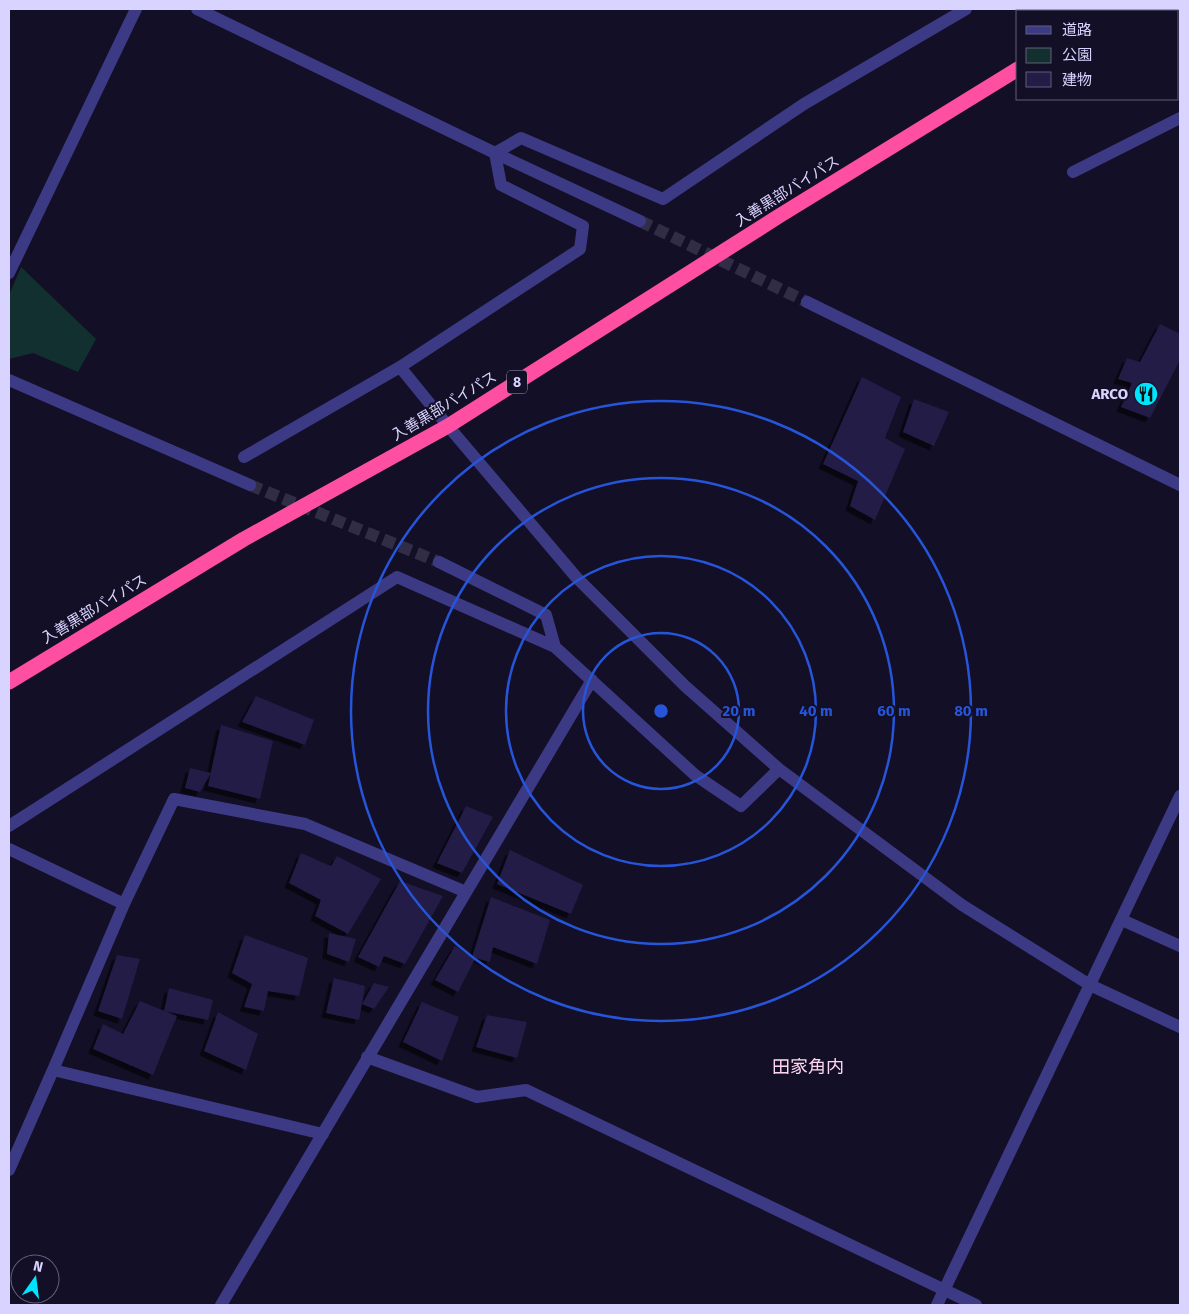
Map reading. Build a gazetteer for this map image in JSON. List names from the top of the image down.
{
  "streets": {
    "highway": ["入善黒部バイパス", "8"]
  },
  "districts": ["田家角内"],
  "places": {
    "restaurant": ["ARCO"]
  },
  "legend": ["道路", "公園", "建物"],
  "north": "top",
  "rings": [
    "20 m",
    "40 m",
    "60 m",
    "80 m"
  ]
}
